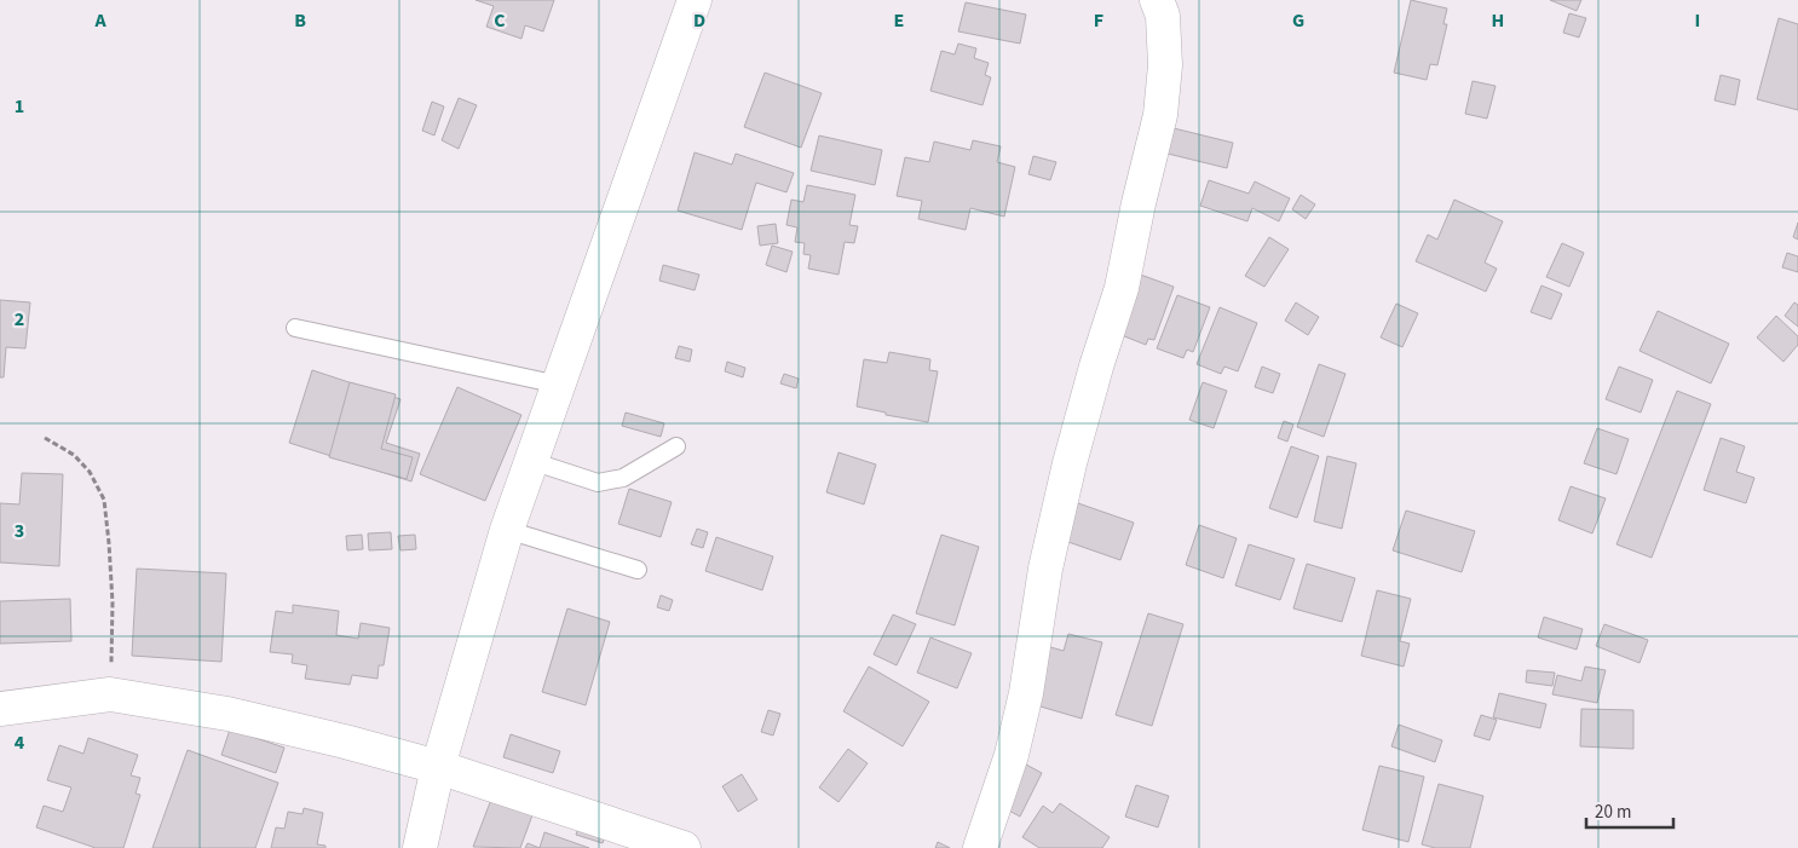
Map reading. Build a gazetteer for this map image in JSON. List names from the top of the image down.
{
  "scale_bar": "20 m",
  "grid": {
    "columns": [
      "A",
      "B",
      "C",
      "D",
      "E",
      "F",
      "G",
      "H",
      "I"
    ],
    "rows": [
      "1",
      "2",
      "3",
      "4"
    ]
  }
}
